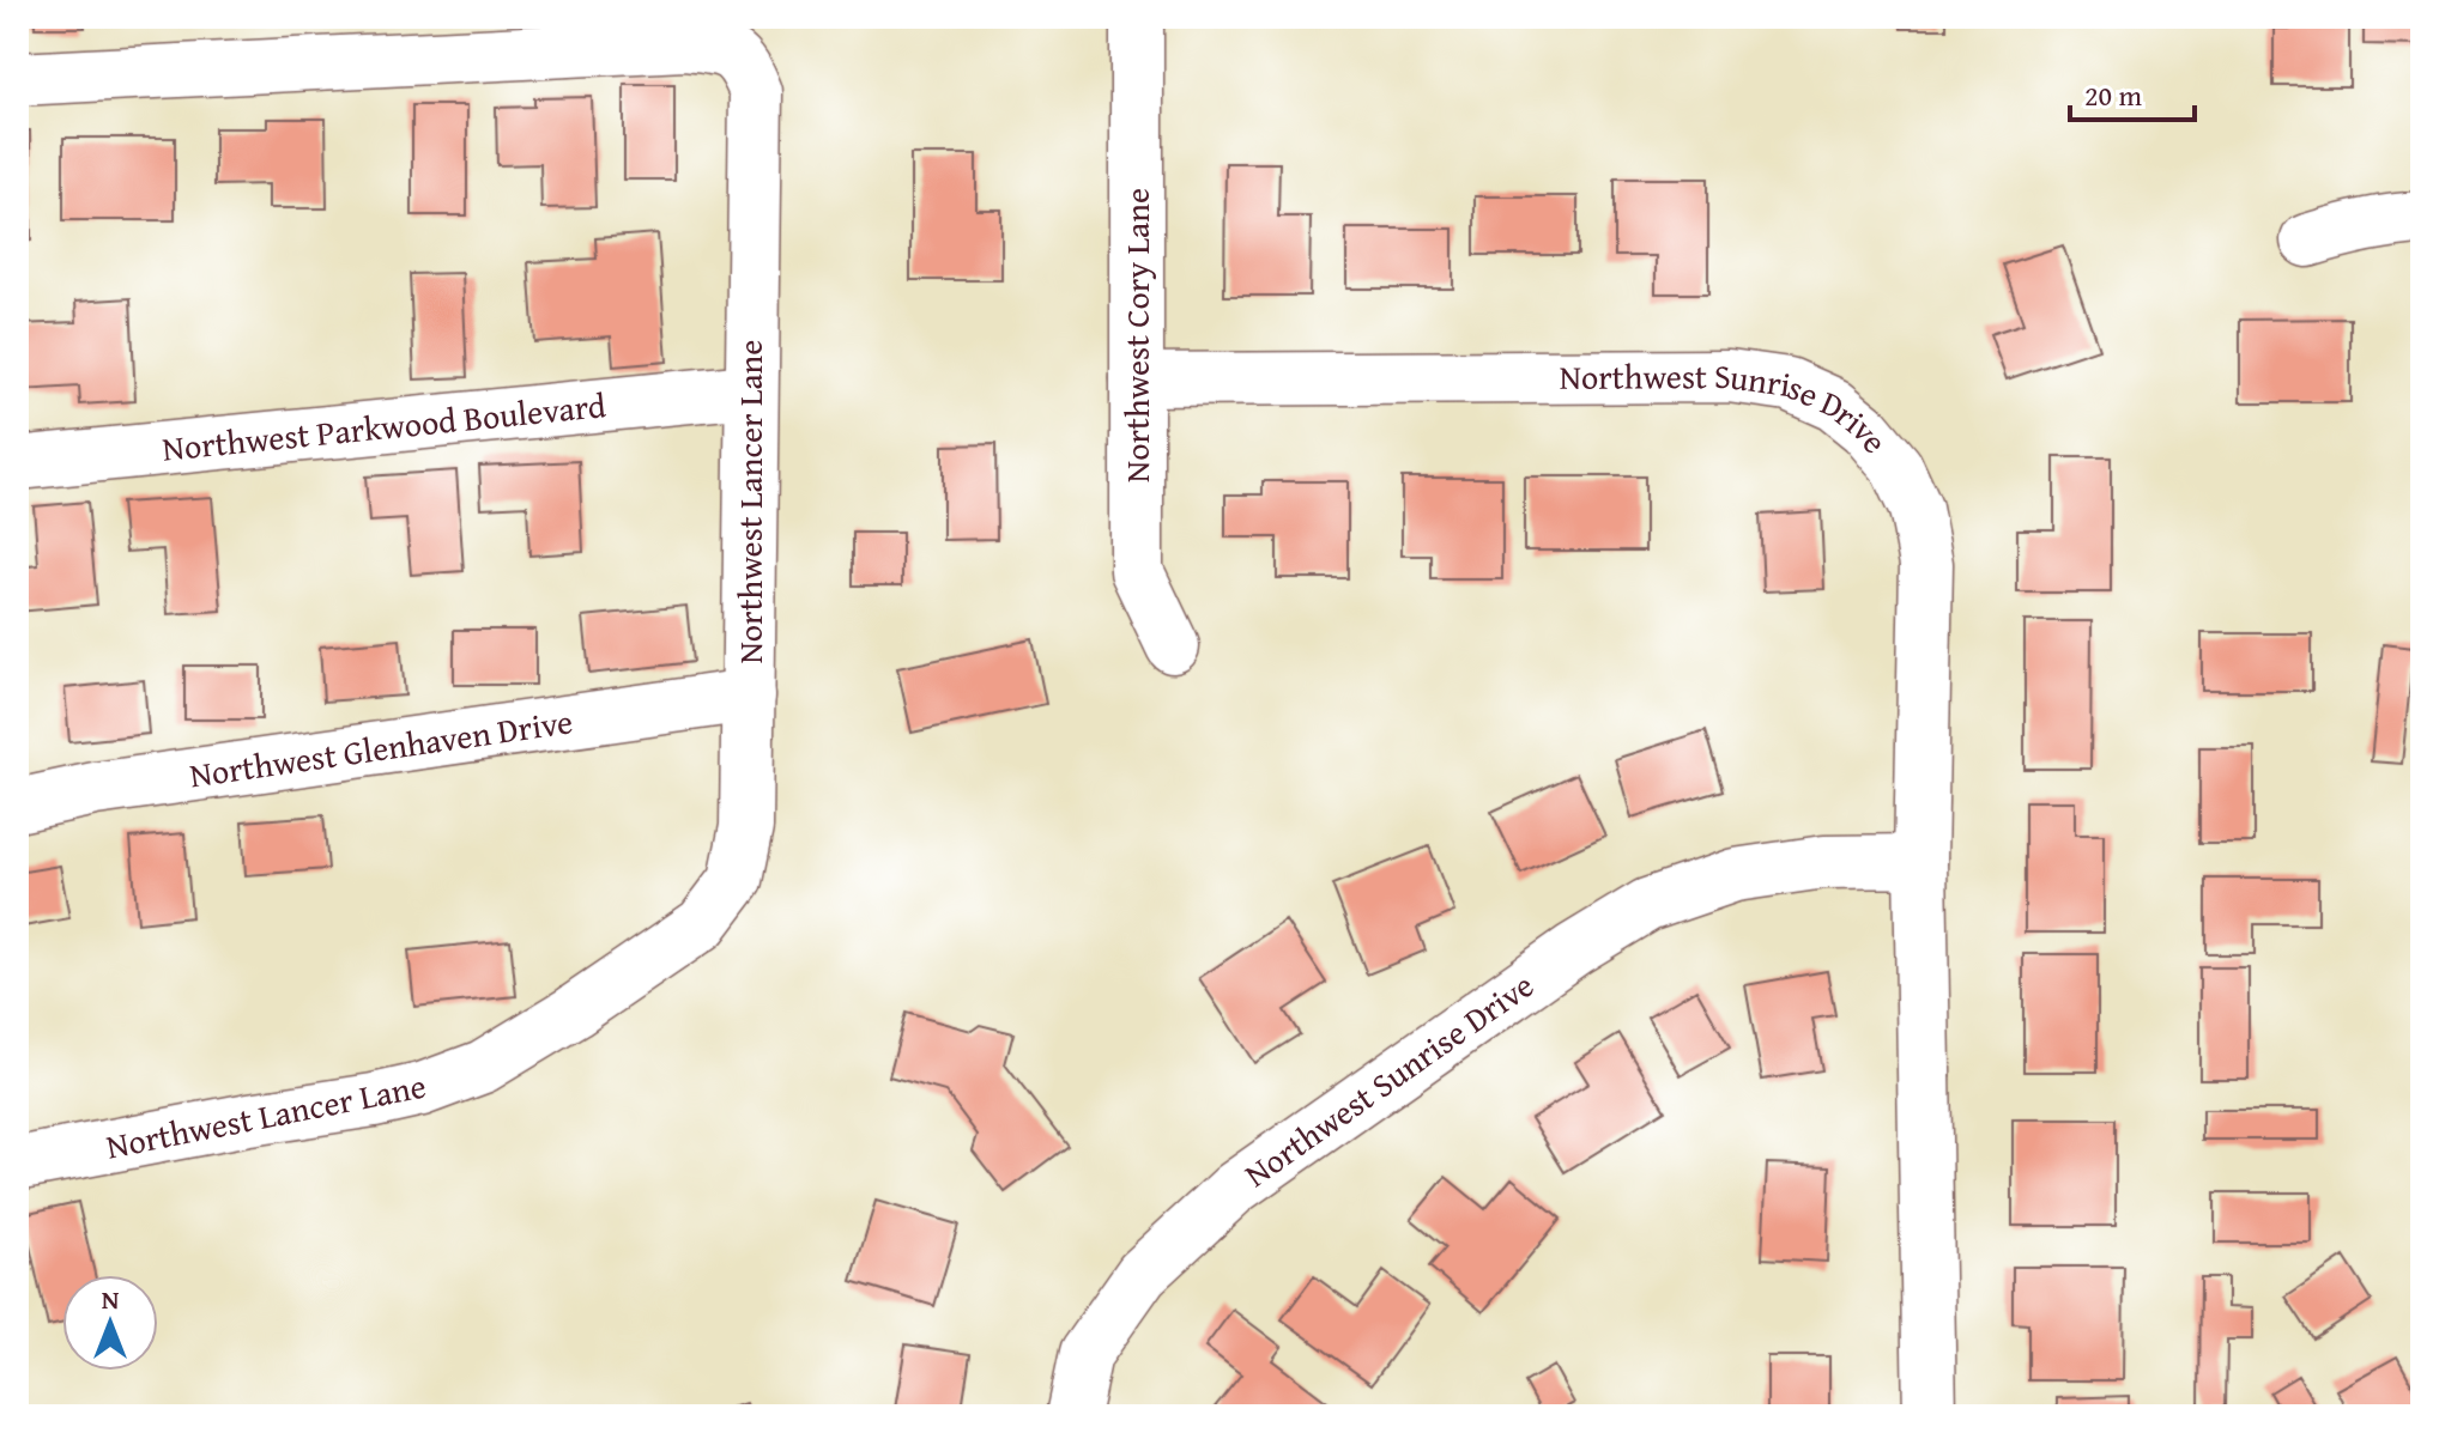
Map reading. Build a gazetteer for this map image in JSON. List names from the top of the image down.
{
  "streets": {
    "street": [
      "Northwest Cory Lane",
      "Northwest Sunrise Drive",
      "Northwest Parkwood Boulevard",
      "Northwest Lancer Lane",
      "Northwest Glenhaven Drive"
    ]
  },
  "crossings": [
    ["Northwest Cory Lane", "Northwest Sunrise Drive"],
    ["Northwest Parkwood Boulevard", "Northwest Lancer Lane"],
    ["Northwest Lancer Lane", "Northwest Glenhaven Drive"]
  ],
  "scale_bar": "20 m",
  "north": "top"
}
